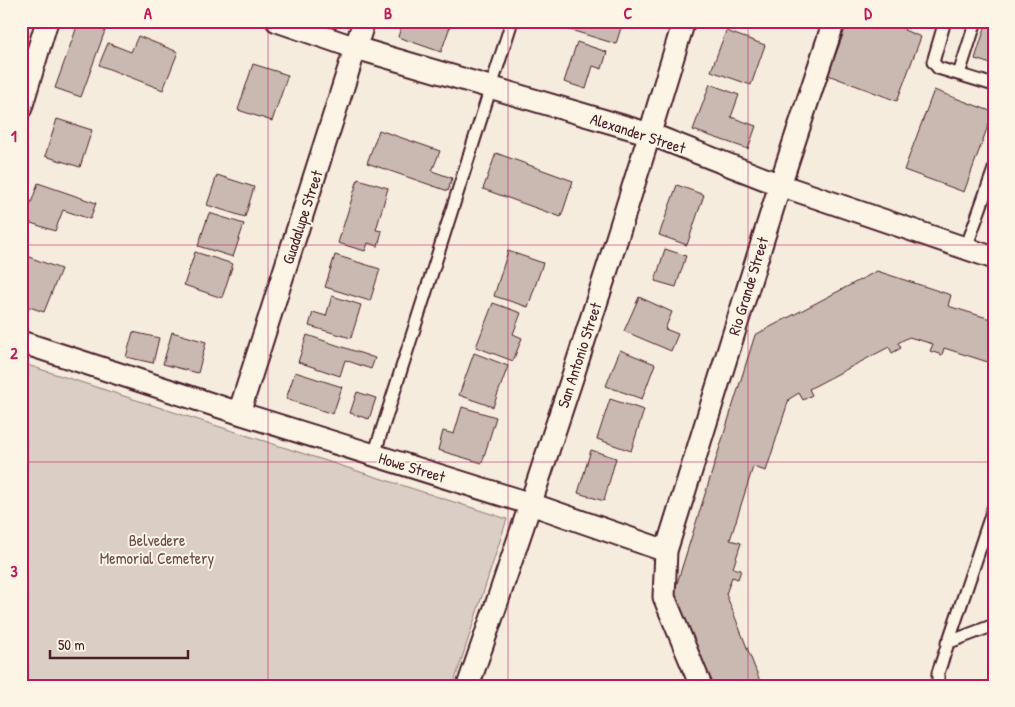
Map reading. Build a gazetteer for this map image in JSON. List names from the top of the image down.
{
  "streets": {
    "street": [
      "Alexander Street",
      "Guadalupe Street",
      "Rio Grande Street",
      "San Antonio Street",
      "Howe Street"
    ]
  },
  "crossings": [
    ["Alexander Street", "Guadalupe Street"],
    ["Alexander Street", "Rio Grande Street"],
    ["Alexander Street", "San Antonio Street"],
    ["Guadalupe Street", "Howe Street"],
    ["Rio Grande Street", "Howe Street"],
    ["San Antonio Street", "Howe Street"]
  ],
  "parks": ["Belvedere Memorial Cemetery"],
  "scale_bar": "50 m",
  "grid": {
    "columns": [
      "A",
      "B",
      "C",
      "D"
    ],
    "rows": ["1", "2", "3"]
  }
}
